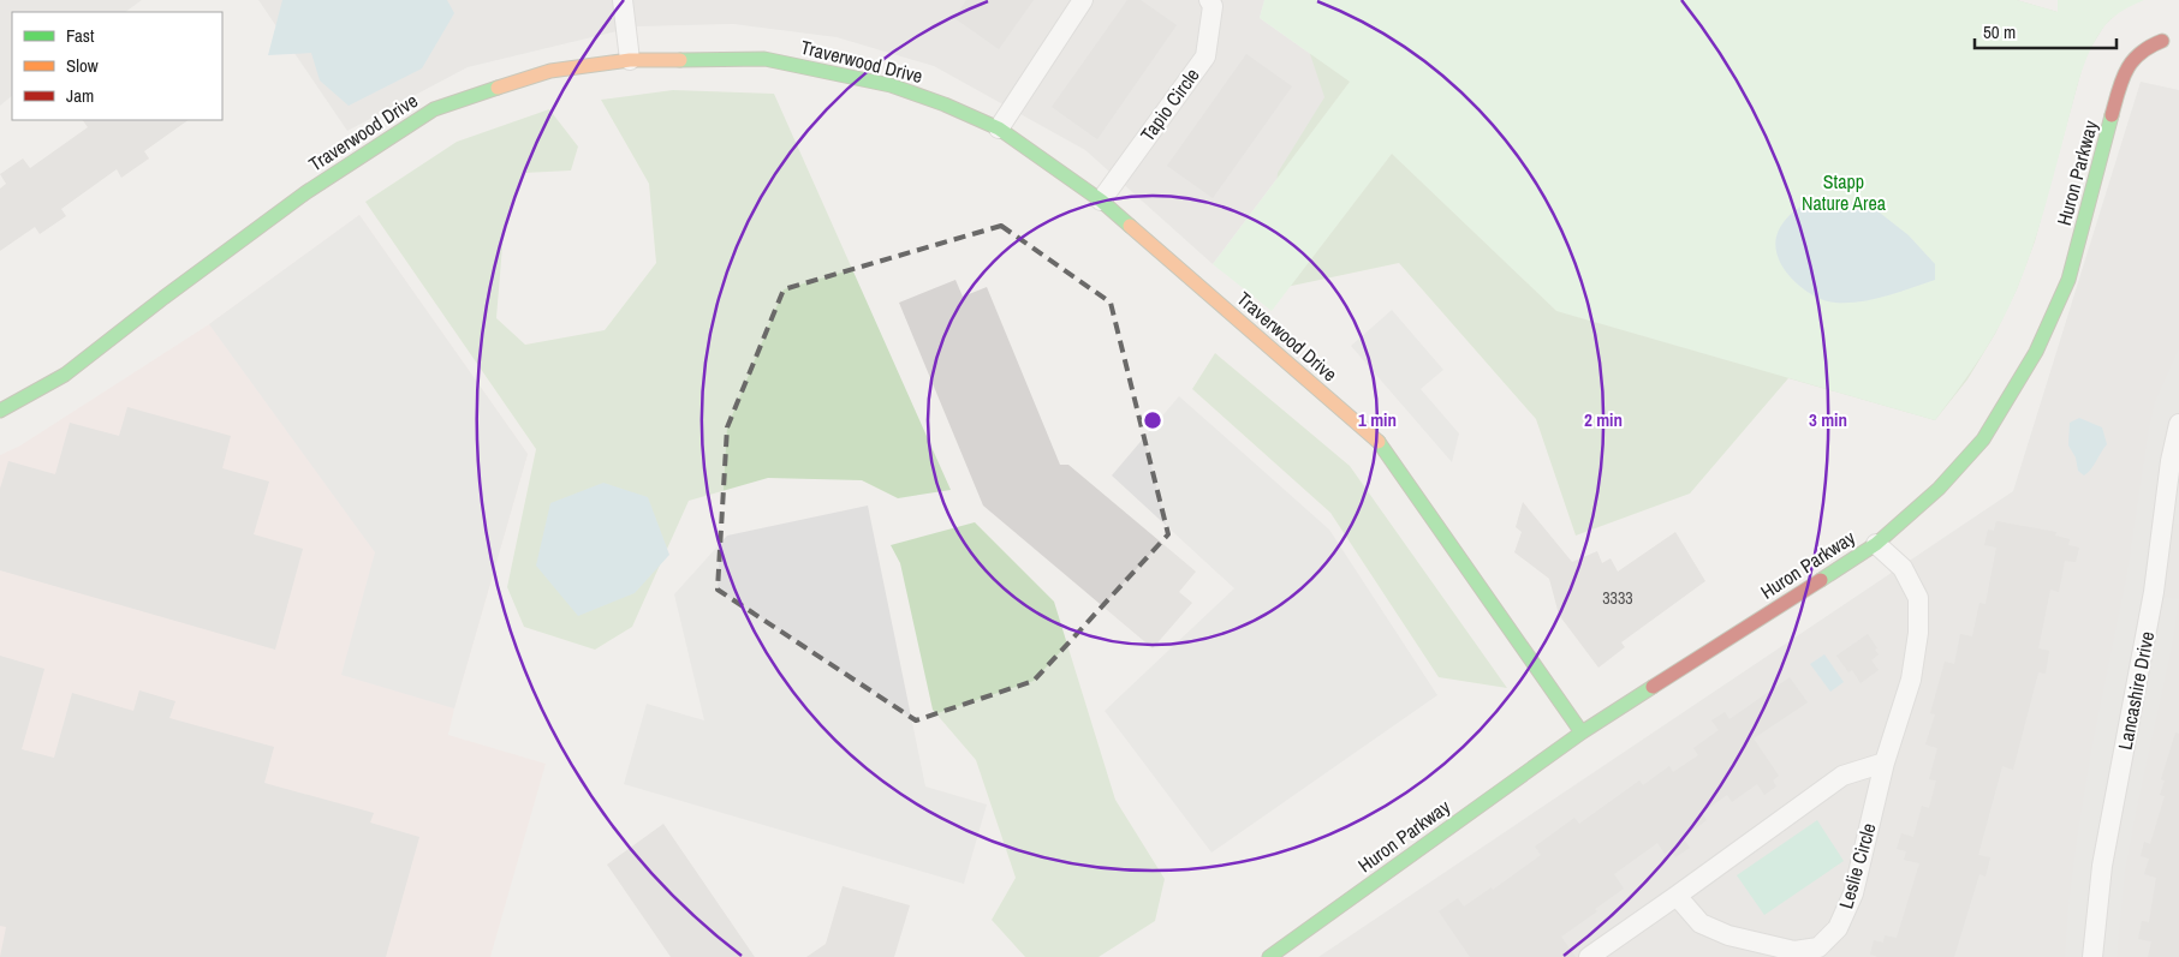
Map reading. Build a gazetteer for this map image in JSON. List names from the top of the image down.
{
  "streets": {
    "street": [
      "Traverwood Drive",
      "Tapio Circle",
      "Huron Parkway",
      "Lancashire Drive",
      "Leslie Circle"
    ]
  },
  "crossings": [
    ["Traverwood Drive", "Tapio Circle"],
    ["Traverwood Drive", "Huron Parkway"],
    ["Huron Parkway", "Leslie Circle"]
  ],
  "parks": ["Stapp Nature Area"],
  "house_numbers": ["3333"],
  "legend": ["Fast", "Slow", "Jam"],
  "scale_bar": "50 m",
  "rings": ["1 min", "2 min", "3 min"]
}
